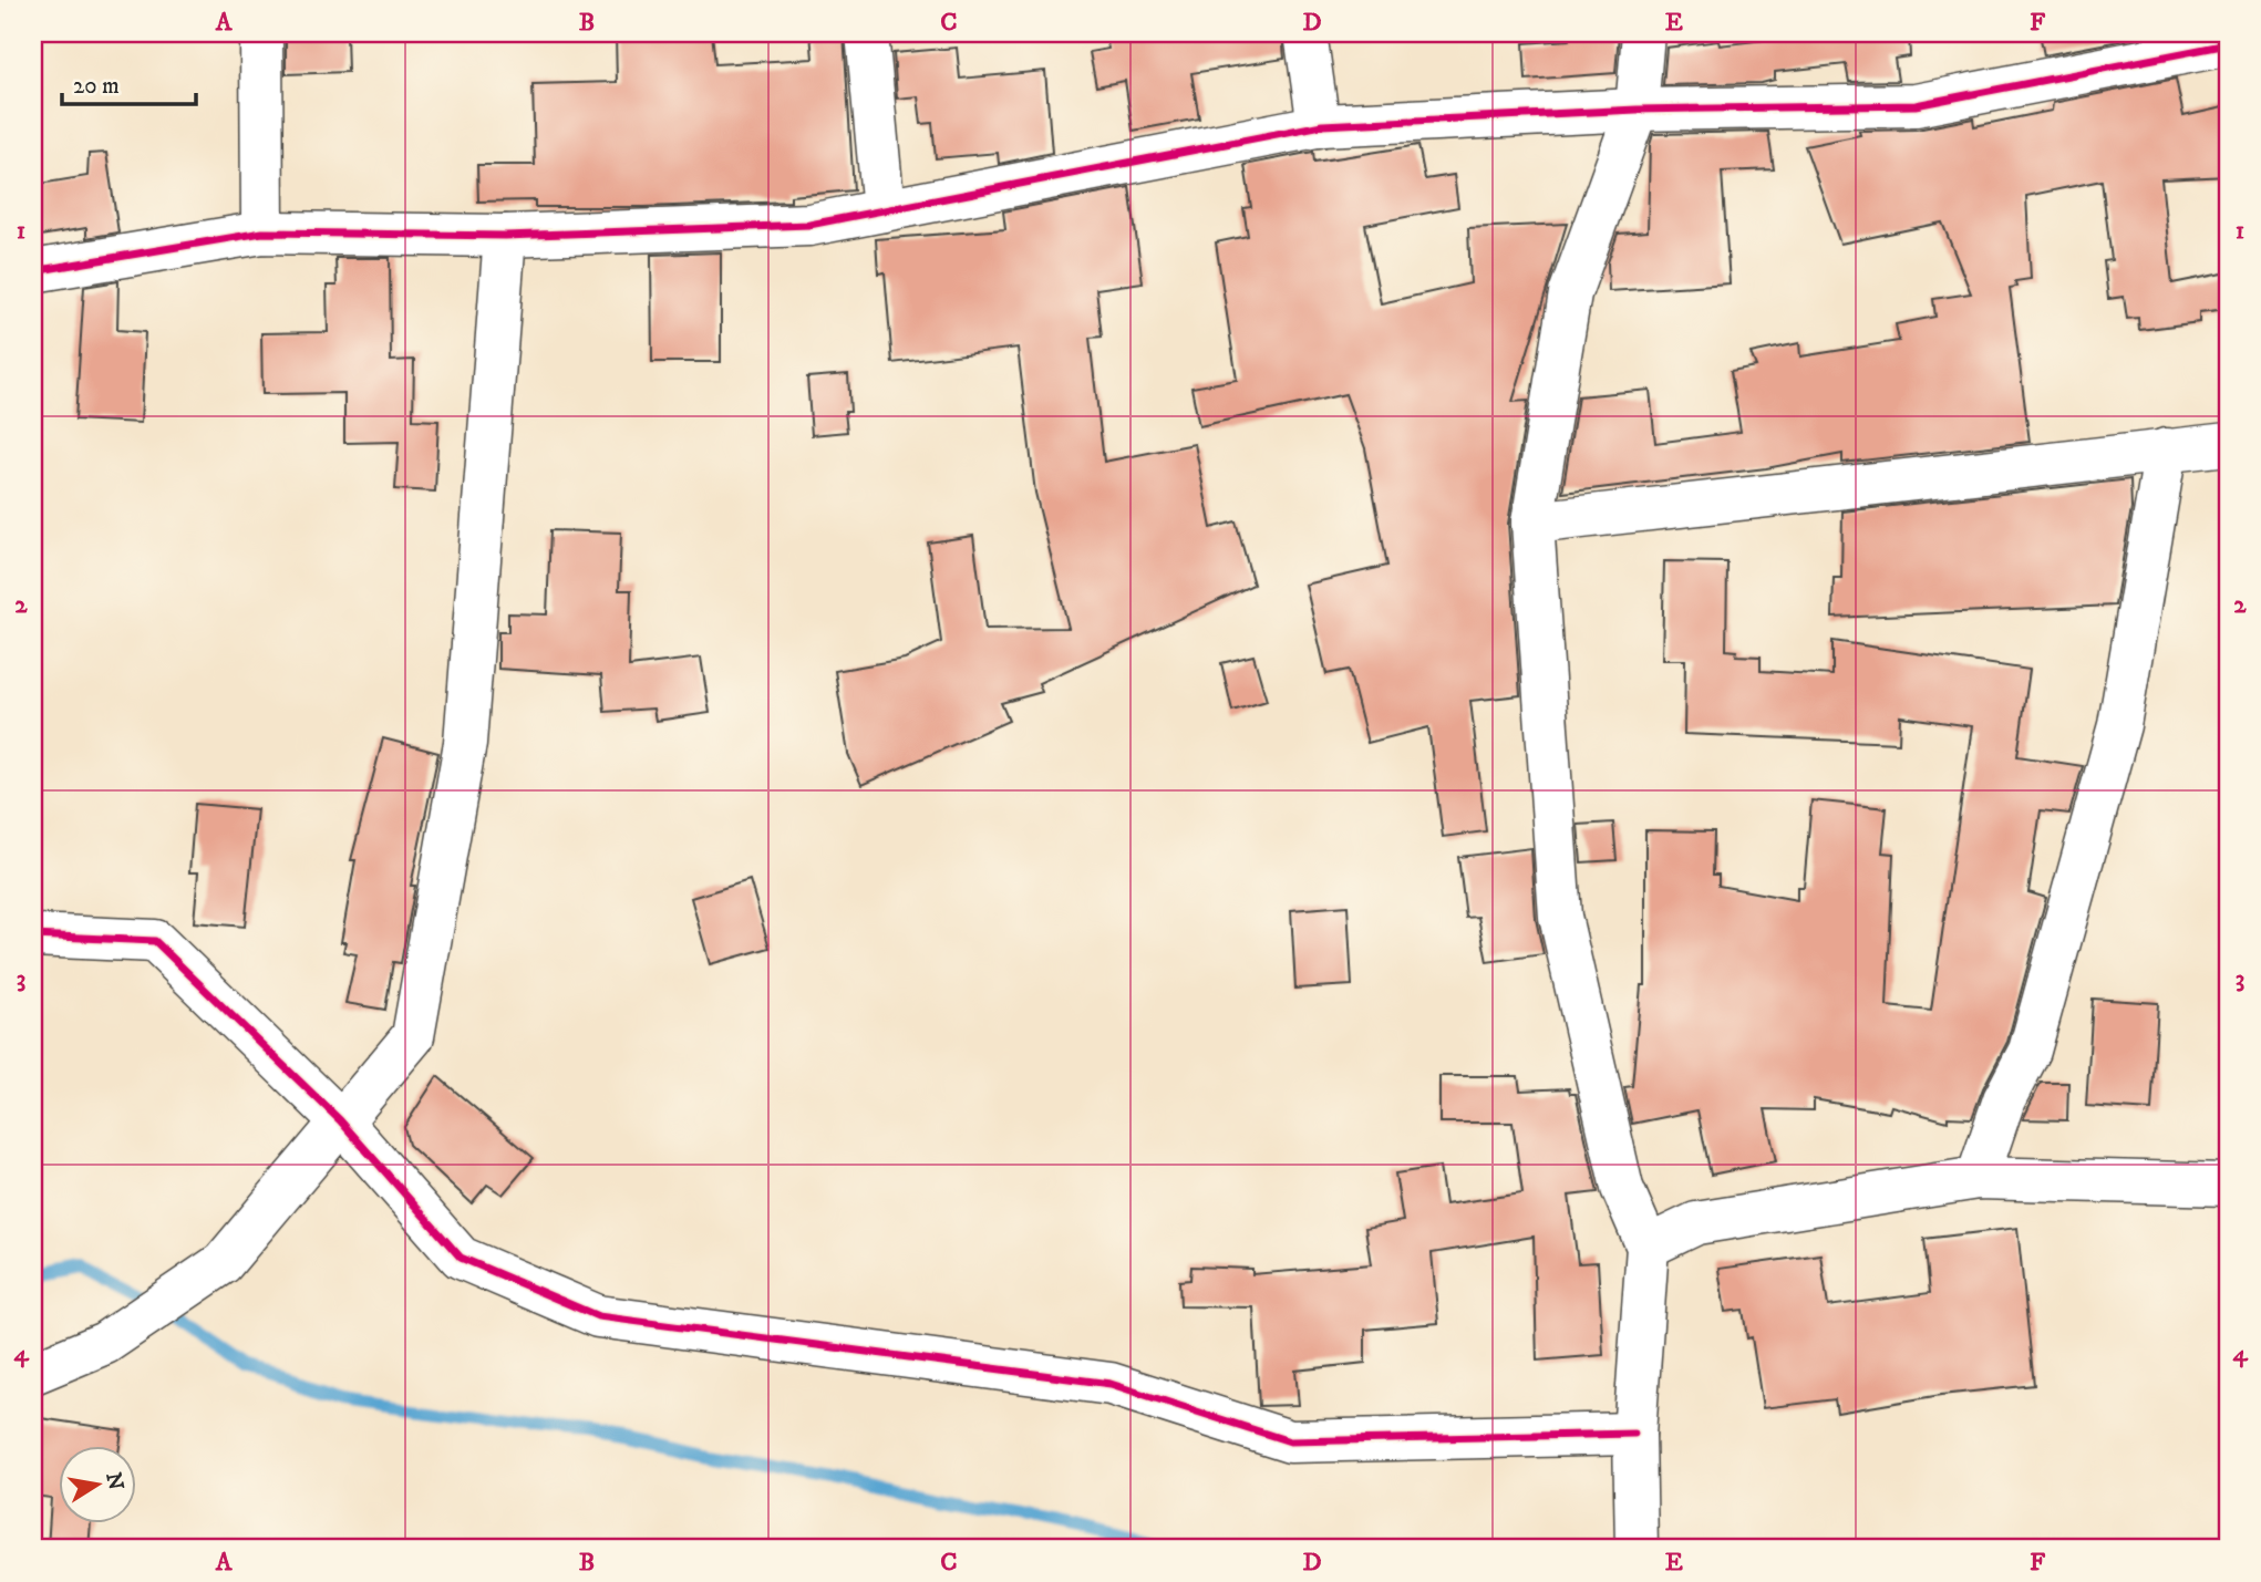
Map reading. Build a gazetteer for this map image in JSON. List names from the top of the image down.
{
  "scale_bar": "20 m",
  "north": "right",
  "grid": {
    "columns": [
      "A",
      "B",
      "C",
      "D",
      "E",
      "F"
    ],
    "rows": [
      "1",
      "2",
      "3",
      "4"
    ]
  }
}
